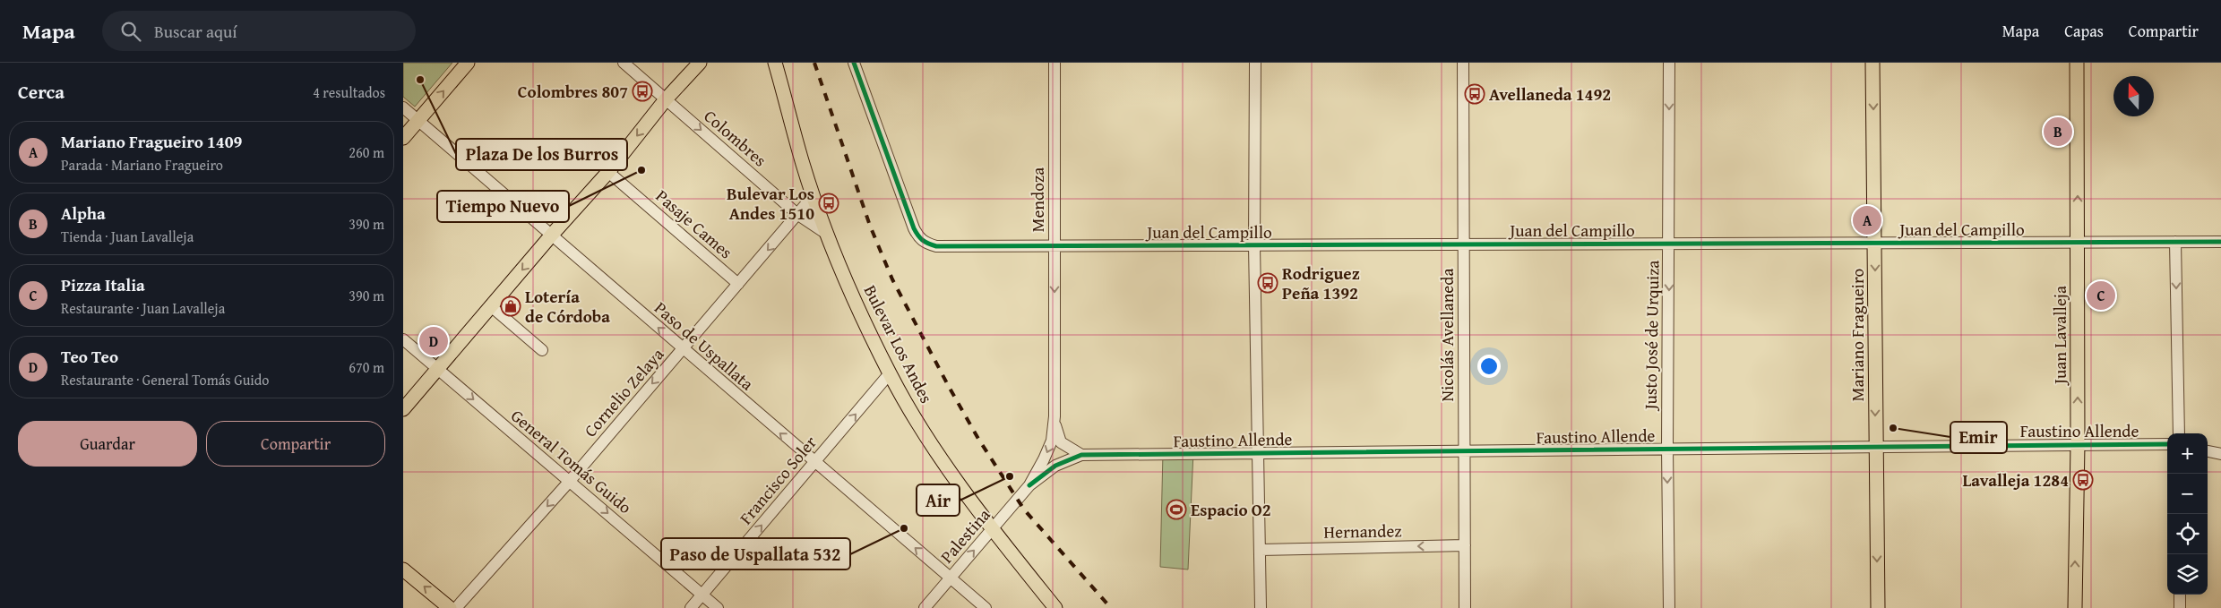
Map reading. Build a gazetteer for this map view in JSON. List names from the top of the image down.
{
  "streets": {
    "main road": ["Mariano Fragueiro", "Juan Lavalleja", "Bulevar Los Andes"],
    "street": [
      "Colombres",
      "Mendoza",
      "Pasaje Cames",
      "Juan del Campillo",
      "Nicolás Avellaneda",
      "Justo José de Urquiza",
      "Paso de Uspallata",
      "Cornelio Zelaya",
      "Faustino Allende",
      "General Tomás Guido",
      "Francisco Soler",
      "Hernandez",
      "Palestina"
    ]
  },
  "crossings": [
    ["Colombres", "Bulevar Los Andes"],
    ["Colombres", "Cornelio Zelaya"],
    ["Mendoza", "Juan del Campillo"],
    ["Mendoza", "Faustino Allende"],
    ["Mendoza", "Palestina"],
    ["Pasaje Cames", "Cornelio Zelaya"],
    ["Juan del Campillo", "Nicolás Avellaneda"],
    ["Juan del Campillo", "Justo José de Urquiza"],
    ["Juan del Campillo", "Mariano Fragueiro"],
    ["Juan del Campillo", "Juan Lavalleja"],
    ["Nicolás Avellaneda", "Faustino Allende"],
    ["Nicolás Avellaneda", "Hernandez"],
    ["Justo José de Urquiza", "Faustino Allende"],
    ["Mariano Fragueiro", "Faustino Allende"],
    ["Juan Lavalleja", "Faustino Allende"],
    ["Bulevar Los Andes", "Cornelio Zelaya"],
    ["Bulevar Los Andes", "Francisco Soler"],
    ["Bulevar Los Andes", "Palestina"],
    ["Paso de Uspallata", "Cornelio Zelaya"],
    ["Paso de Uspallata", "Francisco Soler"],
    ["Paso de Uspallata", "Palestina"],
    ["Cornelio Zelaya", "General Tomás Guido"],
    ["Faustino Allende", "Palestina"],
    ["General Tomás Guido", "Francisco Soler"]
  ],
  "one_way": [
    "Colombres",
    "Mendoza",
    "Justo José de Urquiza",
    "Mariano Fragueiro",
    "Juan Lavalleja",
    "Paso de Uspallata",
    "Cornelio Zelaya",
    "General Tomás Guido",
    "Francisco Soler",
    "Hernandez",
    "Palestina"
  ],
  "places": {
    "other": [
      "Plaza De los Burros",
      "Tiempo Nuevo",
      "Emir",
      "Air",
      "Paso de Uspallata 532"
    ],
    "bus stop": [
      "Colombres 807",
      "Avellaneda 1492",
      "Bulevar Los Andes 1510",
      "Rodriguez Peña 1392",
      "Lavalleja 1284"
    ],
    "shop": ["Lotería de Córdoba"],
    "sports": ["Espacio O2"]
  },
  "north": "top",
  "page": {
    "header": "Mapa",
    "search": "Buscar aquí",
    "nav": ["Mapa", "Capas", "Compartir"],
    "heading": ["Cerca", "4 resultados"],
    "pins": [
      "B",
      "A",
      "C",
      "D"
    ],
    "list": [
      {
        "mark": "A",
        "name": "Mariano Fragueiro 1409",
        "note": "Parada · Mariano Fragueiro",
        "value": "260 m"
      },
      {
        "mark": "B",
        "name": "Alpha",
        "note": "Tienda · Juan Lavalleja",
        "value": "390 m"
      },
      {
        "mark": "C",
        "name": "Pizza Italia",
        "note": "Restaurante · Juan Lavalleja",
        "value": "390 m"
      },
      {
        "mark": "D",
        "name": "Teo Teo",
        "note": "Restaurante · General Tomás Guido",
        "value": "670 m"
      }
    ],
    "buttons": ["Guardar", "Compartir"],
    "map_buttons": ["+", "−"]
  }
}
